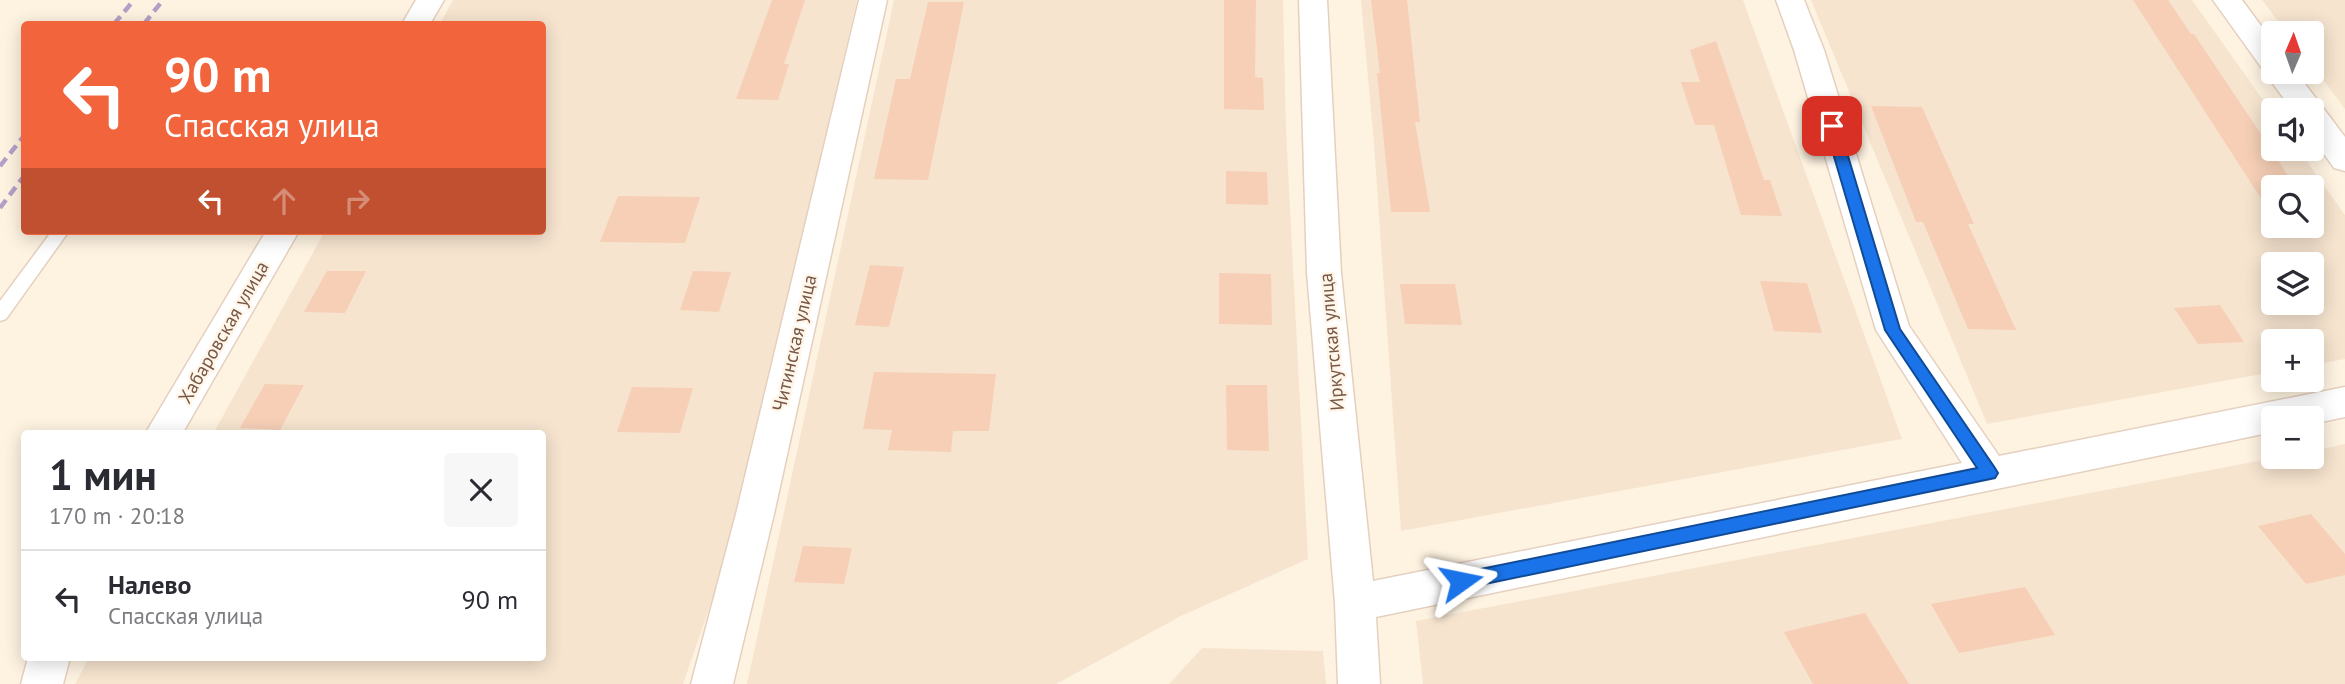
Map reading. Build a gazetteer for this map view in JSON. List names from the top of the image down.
{
  "streets": {
    "street": ["Хабаровская улица", "Иркутская улица", "Читинская улица"]
  },
  "north": "top",
  "page": {
    "map_buttons": ["+", "−"],
    "turn": ["90 m", "Спасская улица"],
    "heading": ["1 мин", "170 m · 20:18"],
    "list": [
      {
        "name": "Налево",
        "note": "Спасская улица",
        "value": "90 m"
      }
    ]
  }
}
